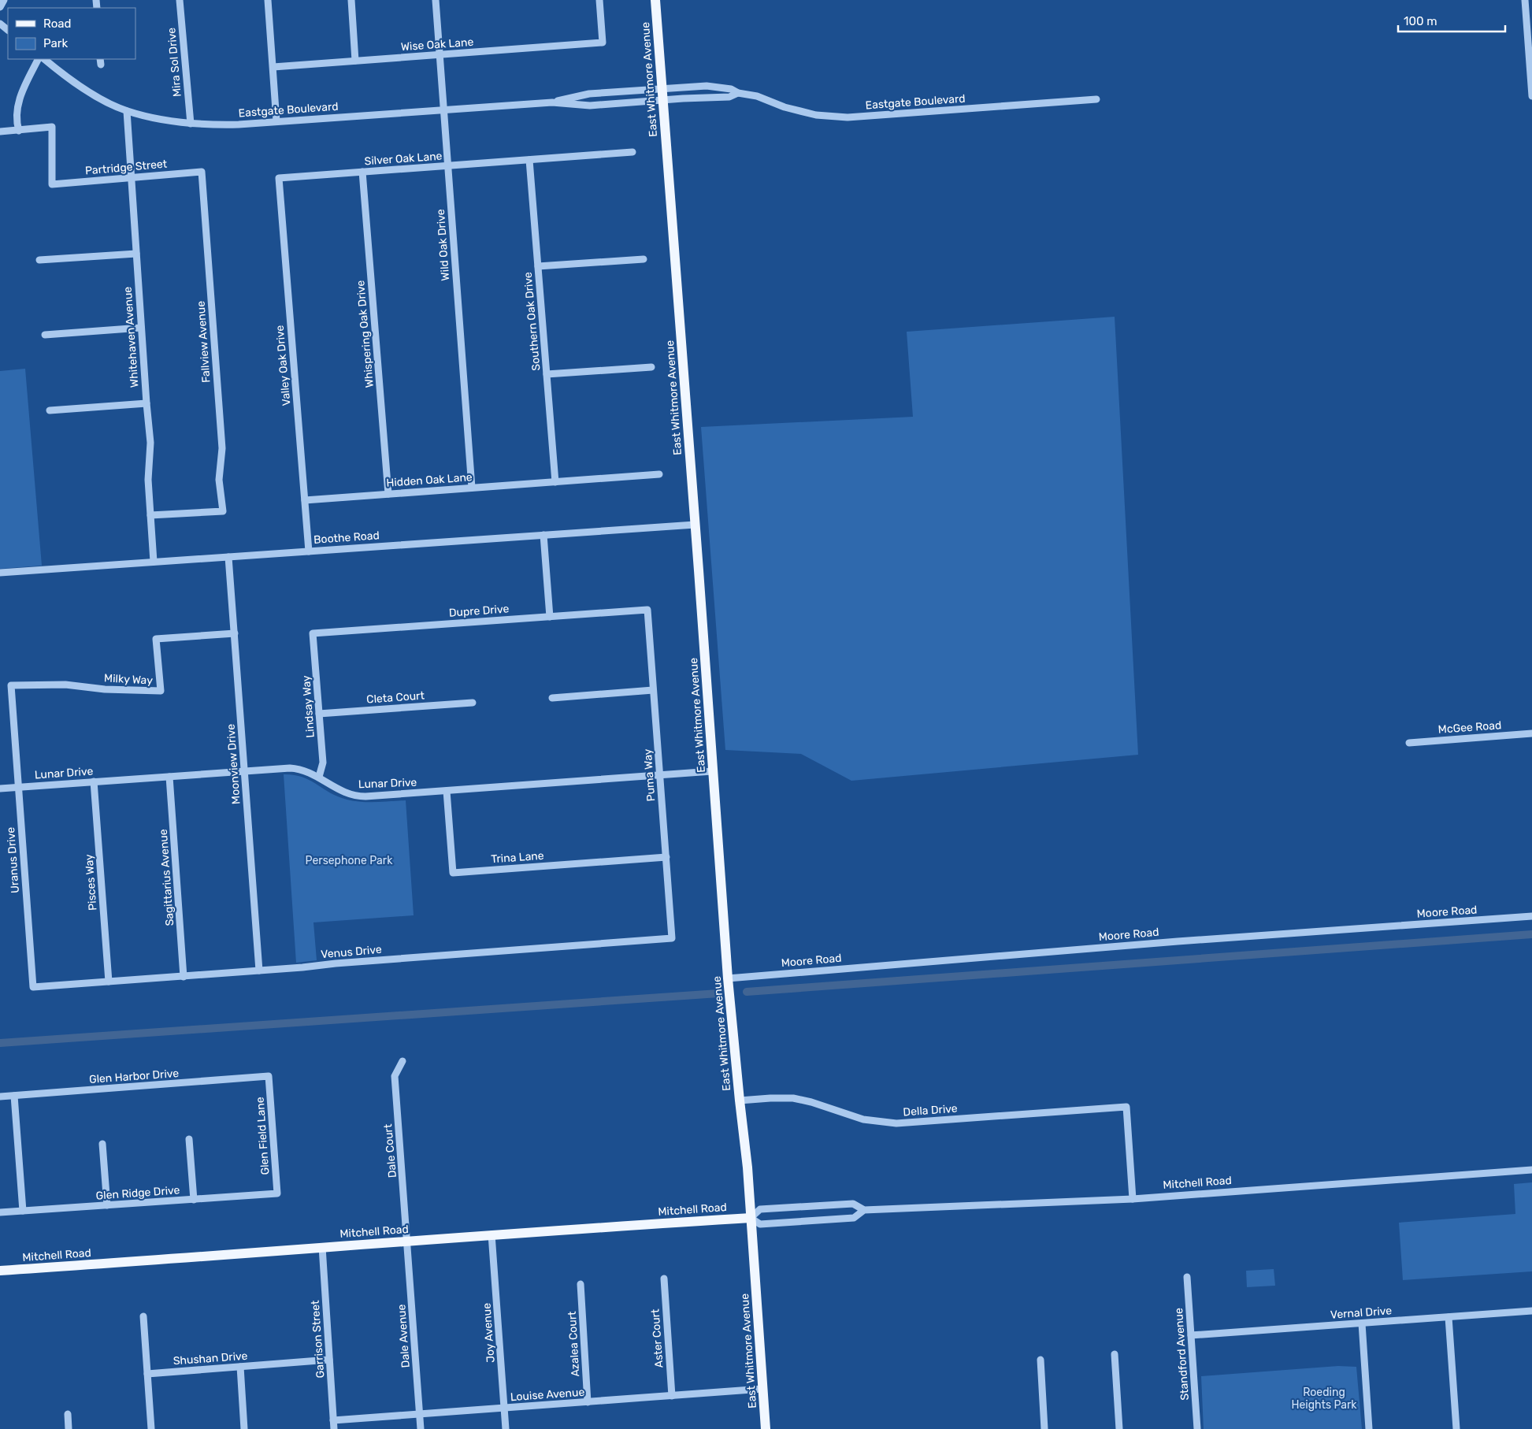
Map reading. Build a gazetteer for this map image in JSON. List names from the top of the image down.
{
  "streets": {
    "main road": ["East Whitmore Avenue", "Mitchell Road"],
    "street": [
      "Wise Oak Lane",
      "Mira Sol Drive",
      "Eastgate Boulevard",
      "Silver Oak Lane",
      "Partridge Street",
      "Wild Oak Drive",
      "Southern Oak Drive",
      "Whispering Oak Drive",
      "Whitehaven Avenue",
      "Fallview Avenue",
      "Valley Oak Drive",
      "Hidden Oak Lane",
      "Boothe Road",
      "Dupre Drive",
      "Milky Way",
      "Cleta Court",
      "Lindsay Way",
      "McGee Road",
      "Moonview Drive",
      "Lunar Drive",
      "Puma Way",
      "Trina Lane",
      "Uranus Drive",
      "Sagittarius Avenue",
      "Pisces Way",
      "Moore Road",
      "Venus Drive",
      "Glen Harbor Drive",
      "Della Drive",
      "Glen Field Lane",
      "Dale Court",
      "Glen Ridge Drive",
      "Vernal Drive",
      "Joy Avenue",
      "Dale Avenue",
      "Aster Court",
      "Garrison Street",
      "Azalea Court",
      "Standford Avenue",
      "Shushan Drive",
      "Louise Avenue"
    ]
  },
  "crossings": [
    ["Wise Oak Lane", "Wild Oak Drive"],
    ["Mira Sol Drive", "Eastgate Boulevard"],
    ["East Whitmore Avenue", "Eastgate Boulevard"],
    ["East Whitmore Avenue", "Boothe Road"],
    ["East Whitmore Avenue", "Lunar Drive"],
    ["East Whitmore Avenue", "Moore Road"],
    ["East Whitmore Avenue", "Della Drive"],
    ["East Whitmore Avenue", "Mitchell Road"],
    ["East Whitmore Avenue", "Louise Avenue"],
    ["Eastgate Boulevard", "Wild Oak Drive"],
    ["Eastgate Boulevard", "Whitehaven Avenue"],
    ["Silver Oak Lane", "Wild Oak Drive"],
    ["Silver Oak Lane", "Southern Oak Drive"],
    ["Silver Oak Lane", "Whispering Oak Drive"],
    ["Silver Oak Lane", "Valley Oak Drive"],
    ["Partridge Street", "Whitehaven Avenue"],
    ["Partridge Street", "Fallview Avenue"],
    ["Wild Oak Drive", "Hidden Oak Lane"],
    ["Southern Oak Drive", "Hidden Oak Lane"],
    ["Whispering Oak Drive", "Hidden Oak Lane"],
    ["Whitehaven Avenue", "Fallview Avenue"],
    ["Whitehaven Avenue", "Boothe Road"],
    ["Valley Oak Drive", "Hidden Oak Lane"],
    ["Valley Oak Drive", "Boothe Road"],
    ["Boothe Road", "Moonview Drive"],
    ["Dupre Drive", "Lindsay Way"],
    ["Dupre Drive", "Puma Way"],
    ["Milky Way", "Moonview Drive"],
    ["Milky Way", "Uranus Drive"],
    ["Cleta Court", "Lindsay Way"],
    ["Lindsay Way", "Lunar Drive"],
    ["Moonview Drive", "Lunar Drive"],
    ["Moonview Drive", "Venus Drive"],
    ["Lunar Drive", "Puma Way"],
    ["Lunar Drive", "Trina Lane"],
    ["Lunar Drive", "Uranus Drive"],
    ["Lunar Drive", "Sagittarius Avenue"],
    ["Lunar Drive", "Pisces Way"],
    ["Puma Way", "Trina Lane"],
    ["Puma Way", "Venus Drive"],
    ["Uranus Drive", "Venus Drive"],
    ["Sagittarius Avenue", "Venus Drive"],
    ["Pisces Way", "Venus Drive"],
    ["Glen Harbor Drive", "Glen Field Lane"],
    ["Della Drive", "Mitchell Road"],
    ["Glen Field Lane", "Glen Ridge Drive"],
    ["Dale Court", "Mitchell Road"],
    ["Dale Court", "Dale Avenue"],
    ["Mitchell Road", "Joy Avenue"],
    ["Mitchell Road", "Dale Avenue"],
    ["Mitchell Road", "Garrison Street"],
    ["Vernal Drive", "Standford Avenue"],
    ["Joy Avenue", "Louise Avenue"],
    ["Dale Avenue", "Louise Avenue"],
    ["Aster Court", "Louise Avenue"],
    ["Garrison Street", "Shushan Drive"],
    ["Garrison Street", "Louise Avenue"],
    ["Azalea Court", "Louise Avenue"]
  ],
  "parks": ["Persephone Park", "Roeding Heights Park"],
  "legend": ["Road", "Park"],
  "scale_bar": "100 m"
}
